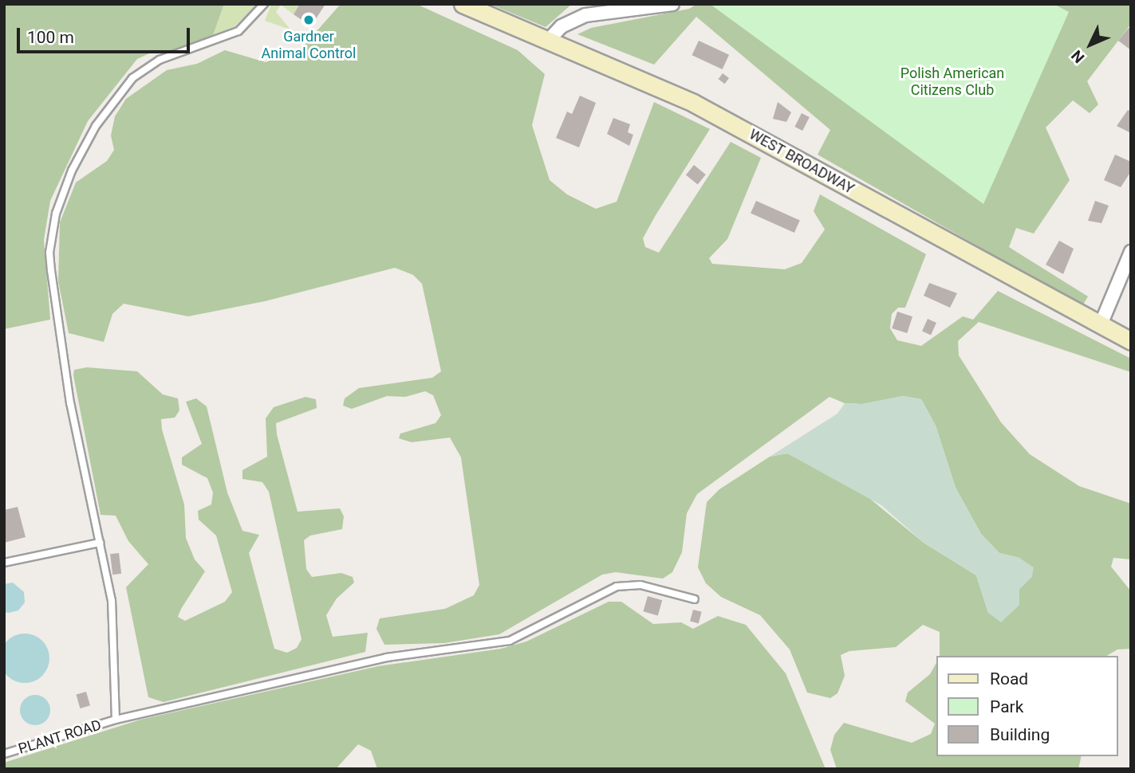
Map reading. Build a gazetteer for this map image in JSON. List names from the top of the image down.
{
  "streets": {
    "main road": ["WEST BROADWAY"],
    "lane": ["PLANT ROAD"]
  },
  "parks": ["Polish American Citizens Club"],
  "places": ["Gardner Animal Control"],
  "legend": ["Road", "Park", "Building"],
  "scale_bar": "100 m",
  "north": "bottom left"
}
